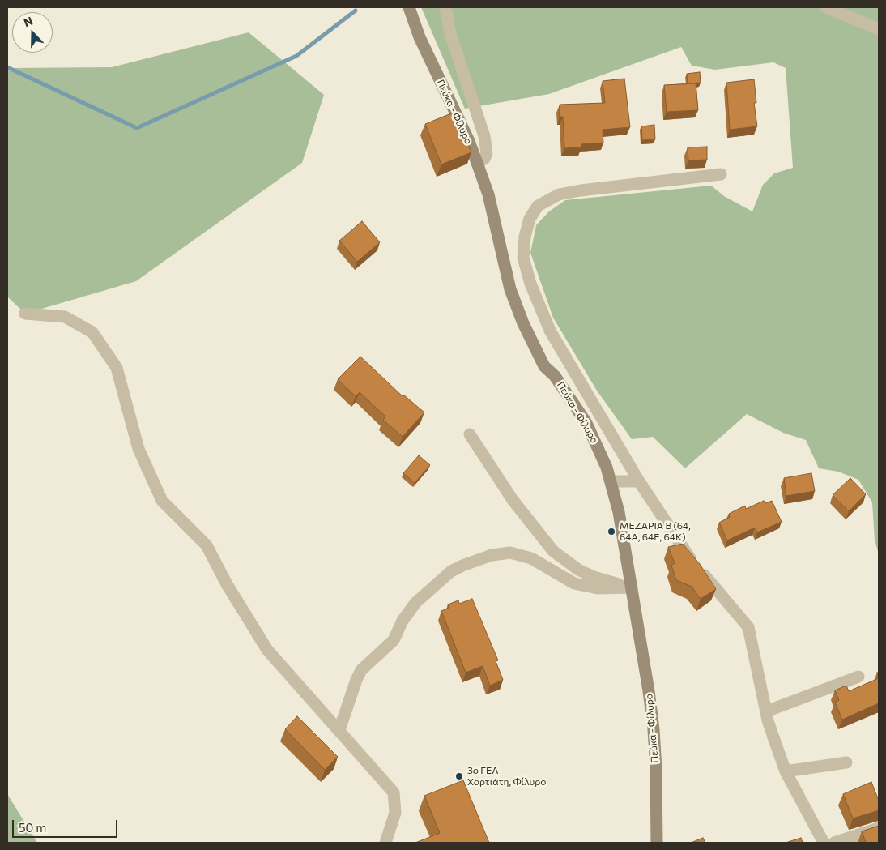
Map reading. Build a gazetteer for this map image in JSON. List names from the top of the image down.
{
  "streets": {
    "main road": ["Πεύκα - Φίλυρο"]
  },
  "places": ["ΜΕΖΑΡΙΑ B (64, 64Α, 64Ε, 64Κ)", "3ο ΓΕΛ Χορτιάτη, Φίλυρο"],
  "scale_bar": "50 m",
  "north": "top"
}
